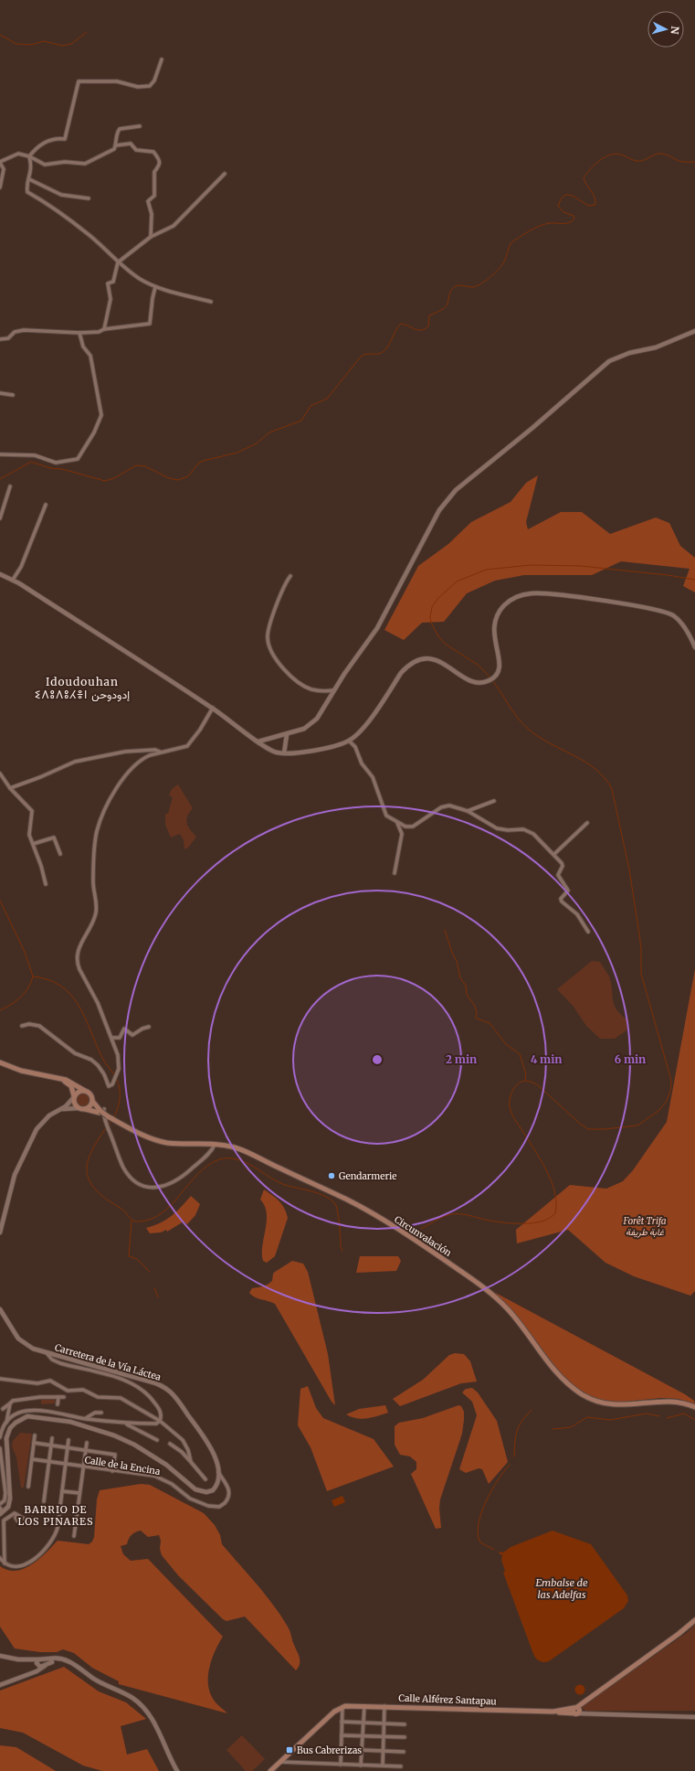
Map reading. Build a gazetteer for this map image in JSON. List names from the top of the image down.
{
  "streets": {
    "main road": ["Circunvalación", "Calle Alférez Santapau"],
    "street": ["Carretera de la Vía Láctea", "Calle de la Encina"]
  },
  "crossings": [
    ["Carretera de la Vía Láctea", "Calle de la Encina"]
  ],
  "districts": ["Idoudouhan ⵉⴷⵓⴷⵓⵃⴻⵏ إدودوحن", "BARRIO DE LOS PINARES"],
  "water": ["Embalse de las Adelfas"],
  "parks": ["Forêt Trifa غابة طريفة"],
  "places": {
    "other": ["Gendarmerie"],
    "transit": ["Bus Cabrerizas"]
  },
  "north": "right",
  "rings": ["2 min", "4 min", "6 min"]
}
